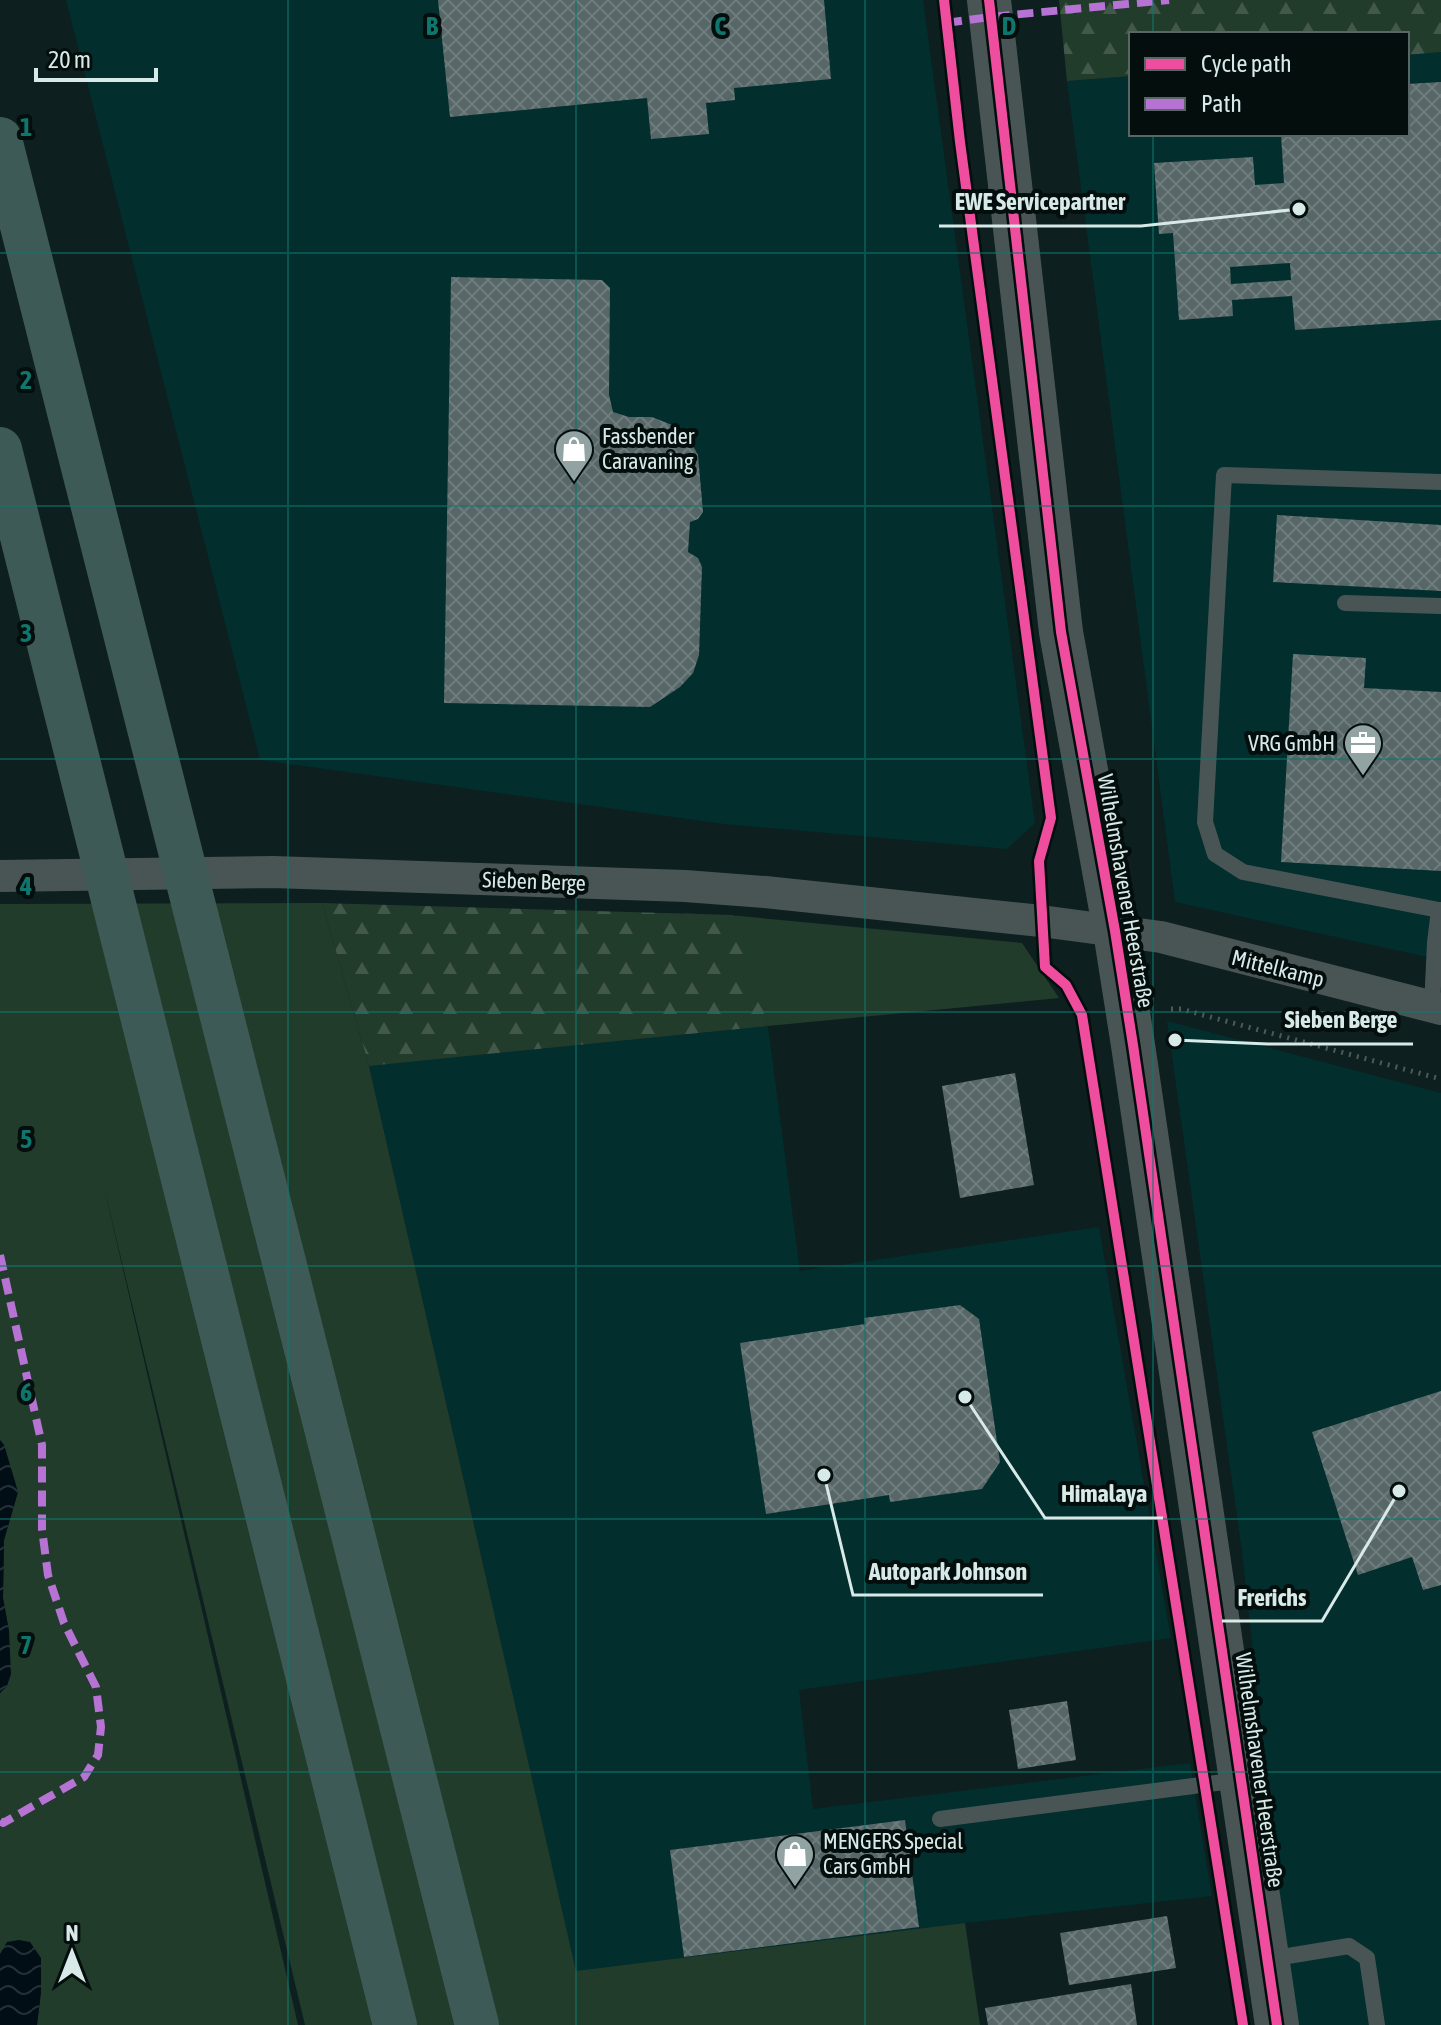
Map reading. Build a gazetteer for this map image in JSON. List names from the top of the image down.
{
  "streets": {
    "street": ["Sieben Berge", "Wilhelmshavener Heerstraße", "Mittelkamp"]
  },
  "crossings": [
    ["Sieben Berge", "Wilhelmshavener Heerstraße"],
    ["Sieben Berge", "Mittelkamp"],
    ["Wilhelmshavener Heerstraße", "Mittelkamp"]
  ],
  "places": {
    "other": [
      "EWE Servicepartner",
      "Sieben Berge",
      "Himalaya",
      "Autopark Johnson",
      "Frerichs"
    ],
    "shop": ["Fassbender Caravaning", "MENGERS Special Cars GmbH"],
    "office": ["VRG GmbH"]
  },
  "legend": ["Cycle path", "Path"],
  "scale_bar": "20 m",
  "north": "top",
  "grid": {
    "columns": ["B", "C", "D"],
    "rows": [
      "1",
      "2",
      "3",
      "4",
      "5",
      "6",
      "7"
    ]
  }
}
